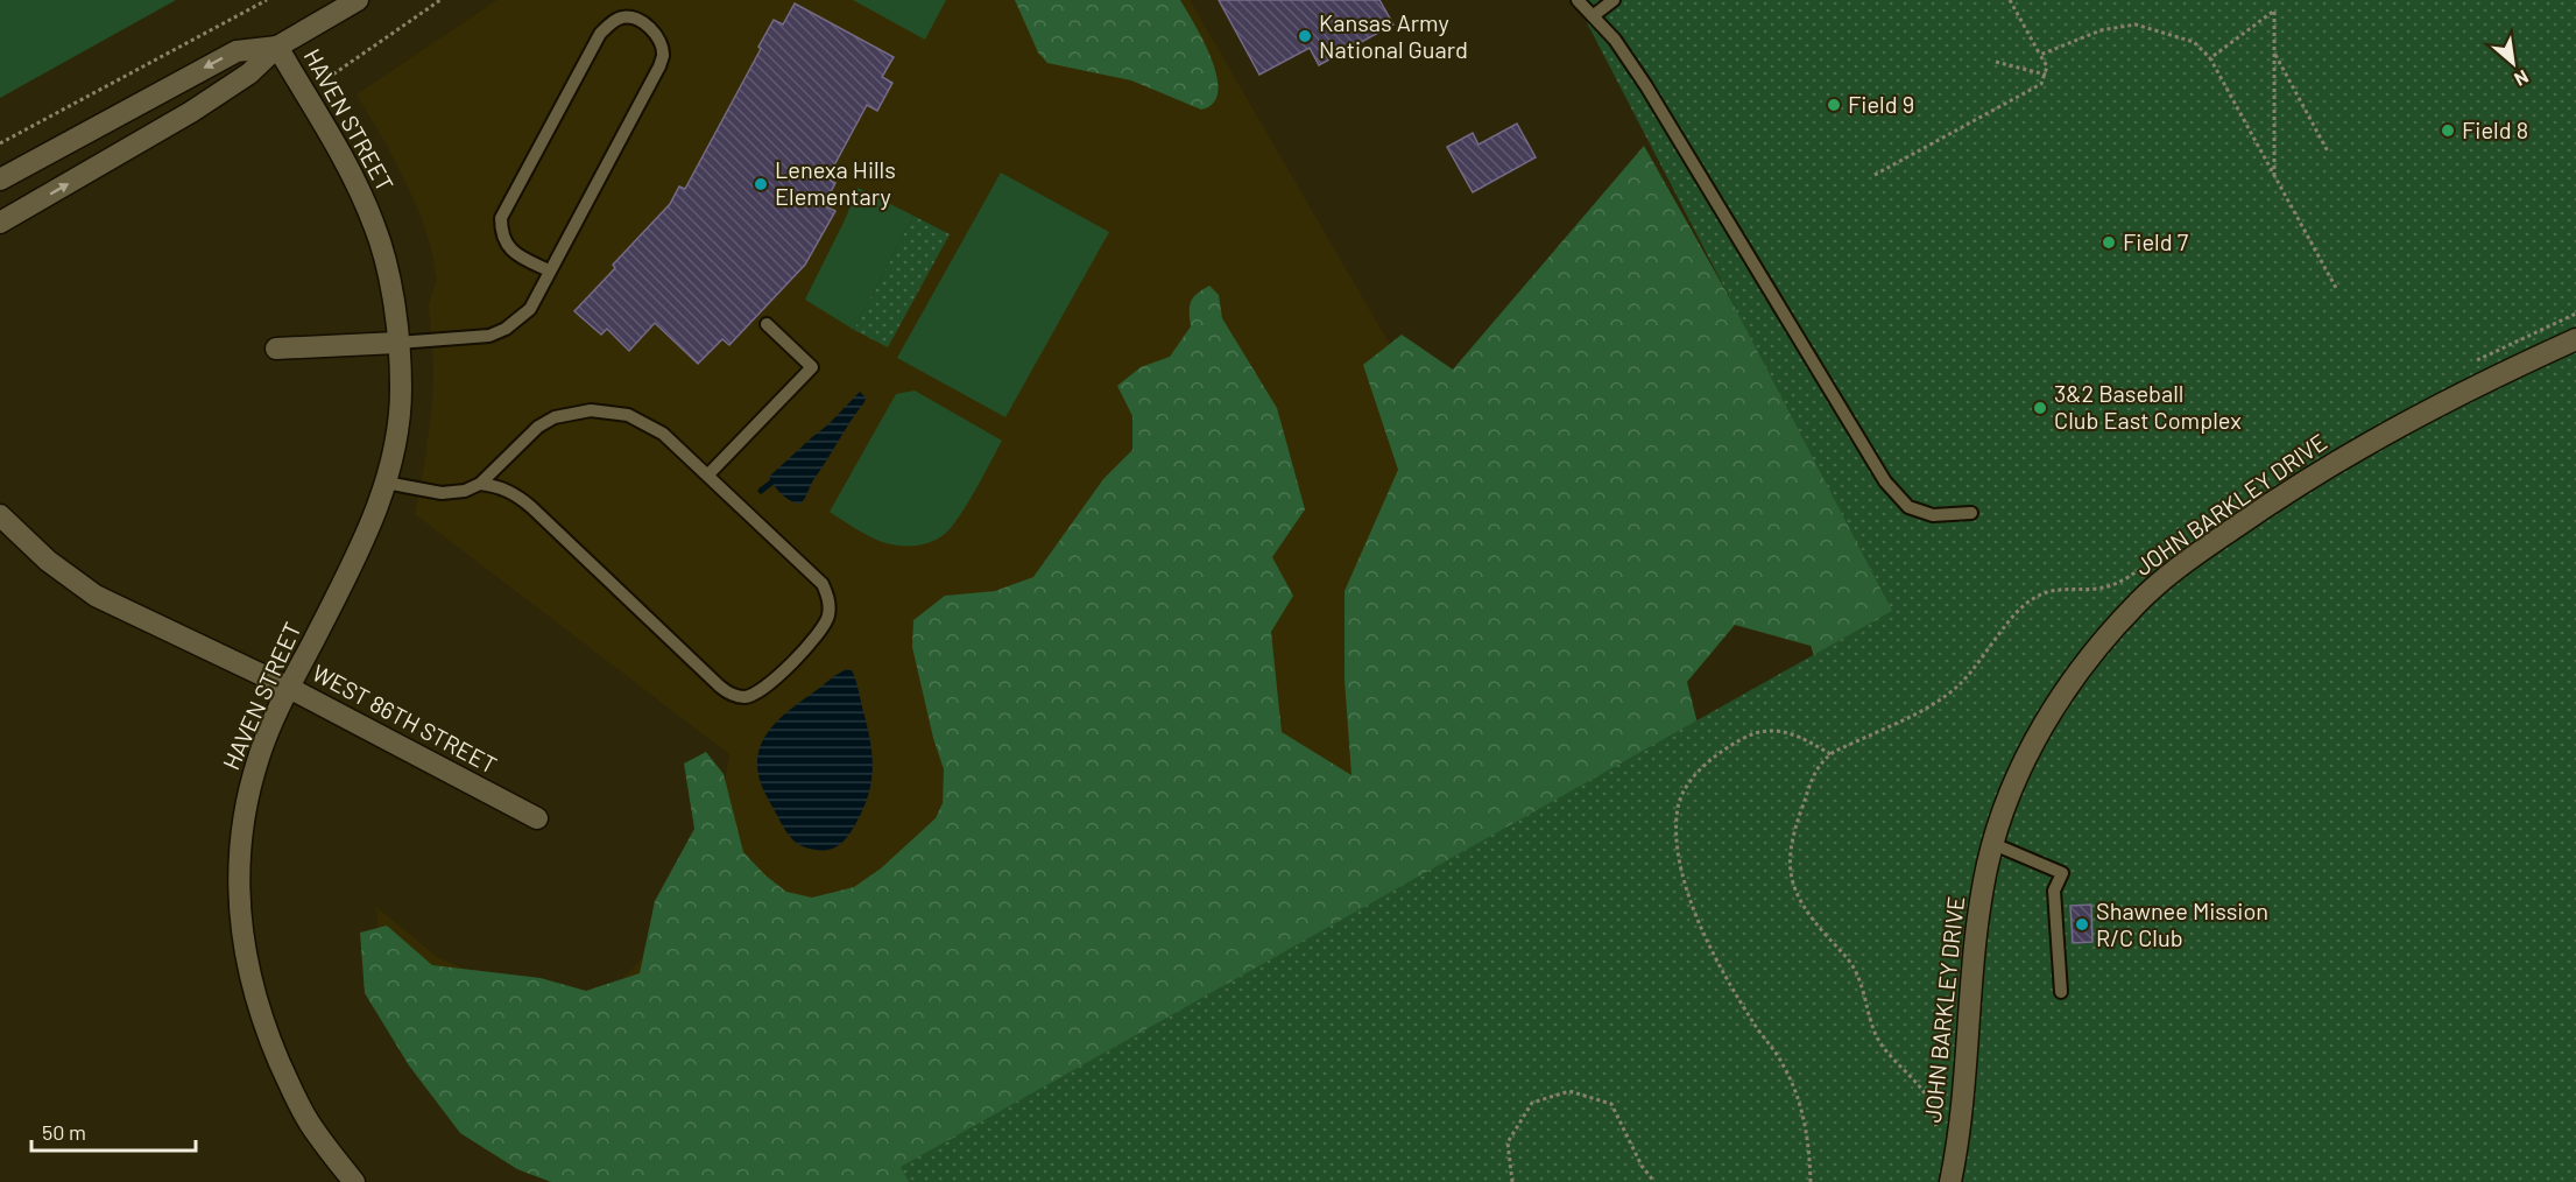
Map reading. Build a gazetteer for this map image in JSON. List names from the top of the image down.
{
  "streets": {
    "street": ["HAVEN STREET", "JOHN BARKLEY DRIVE", "WEST 86TH STREET"]
  },
  "crossings": [
    ["HAVEN STREET", "WEST 86TH STREET"]
  ],
  "places": [
    "Kansas Army National Guard",
    "Field 9",
    "Field 8",
    "Lenexa Hills Elementary",
    "Field 7",
    "3&2 Baseball Club East Complex",
    "Shawnee Mission R/C Club"
  ],
  "scale_bar": "50 m",
  "north": "bottom right"
}
